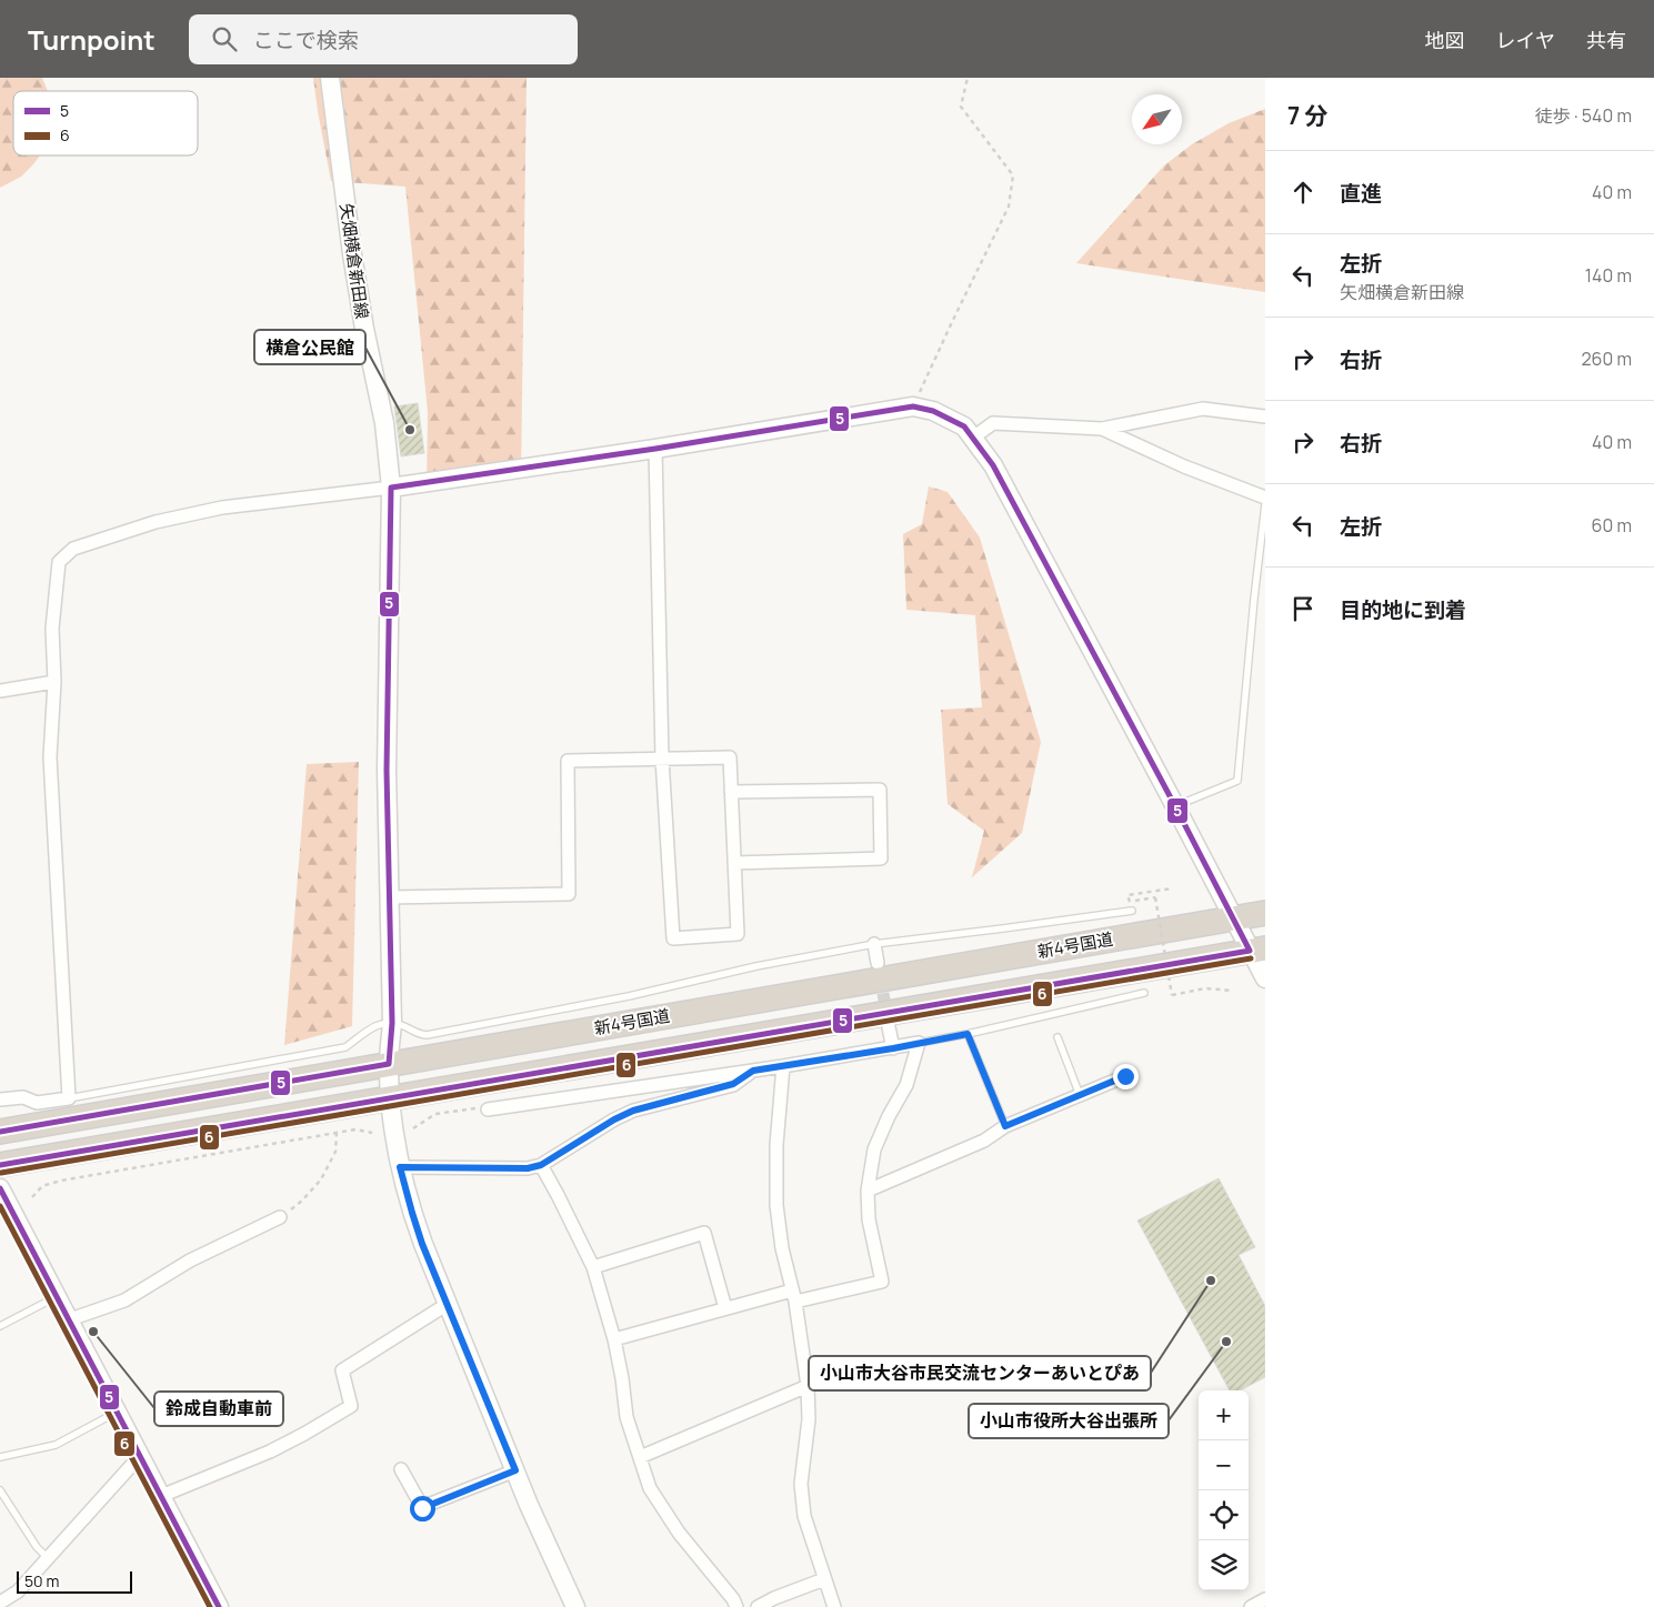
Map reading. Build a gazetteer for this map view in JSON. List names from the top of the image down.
{
  "streets": {
    "highway": ["新4号国道"],
    "street": ["矢畑横倉新田線"]
  },
  "crossings": [
    ["矢畑横倉新田線", "新4号国道"]
  ],
  "places": [
    "横倉公民館",
    "小山市大谷市民交流センターあいとぴあ",
    "鈴成自動車前",
    "小山市役所大谷出張所"
  ],
  "lines": ["transit line 5", "transit line 6"],
  "legend": ["5", "6"],
  "scale_bar": "50 m",
  "north": "bottom left",
  "page": {
    "header": "Turnpoint",
    "search": "ここで検索",
    "nav": ["地図", "レイヤ", "共有"],
    "heading": ["7 分", "徒歩 · 540 m"],
    "list": [
      ["直進", "40 m"],
      ["左折", "矢畑横倉新田線", "140 m"],
      ["右折", "260 m"],
      ["右折", "40 m"],
      ["左折", "60 m"],
      "目的地に到着"
    ],
    "map_buttons": ["+", "−"],
    "scale": "50 m"
  }
}
